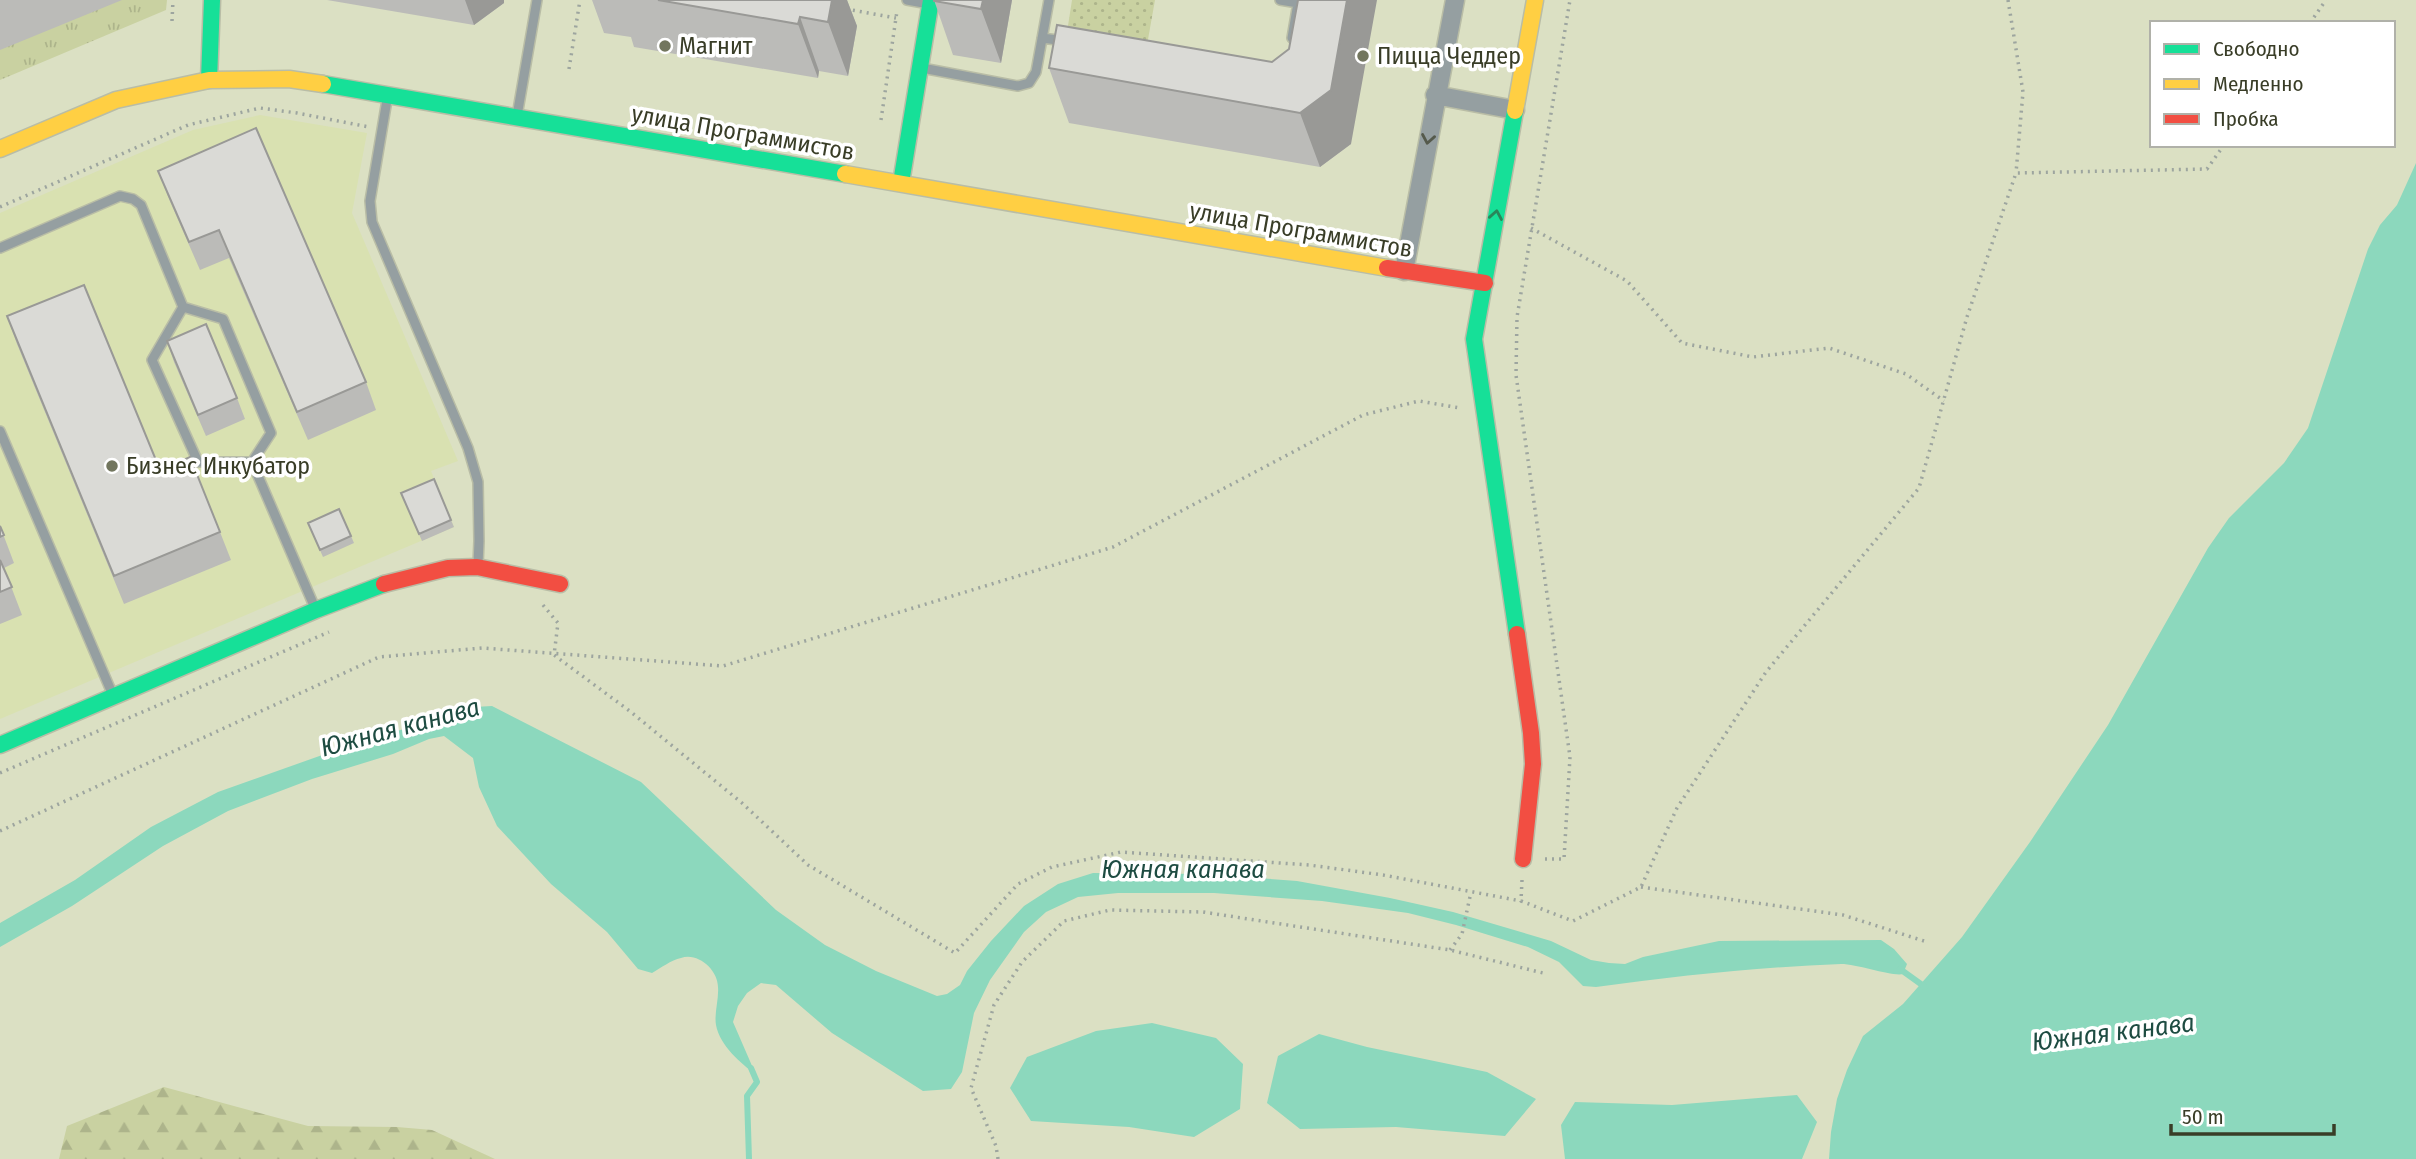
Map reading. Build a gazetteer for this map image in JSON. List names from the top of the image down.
{
  "streets": {
    "street": ["улица Программистов"]
  },
  "water": ["Южная канава"],
  "places": ["Магнит", "Пицца Чеддер", "Бизнес Инкубатор"],
  "legend": ["Свободно", "Медленно", "Пробка"],
  "scale_bar": "50 m"
}
